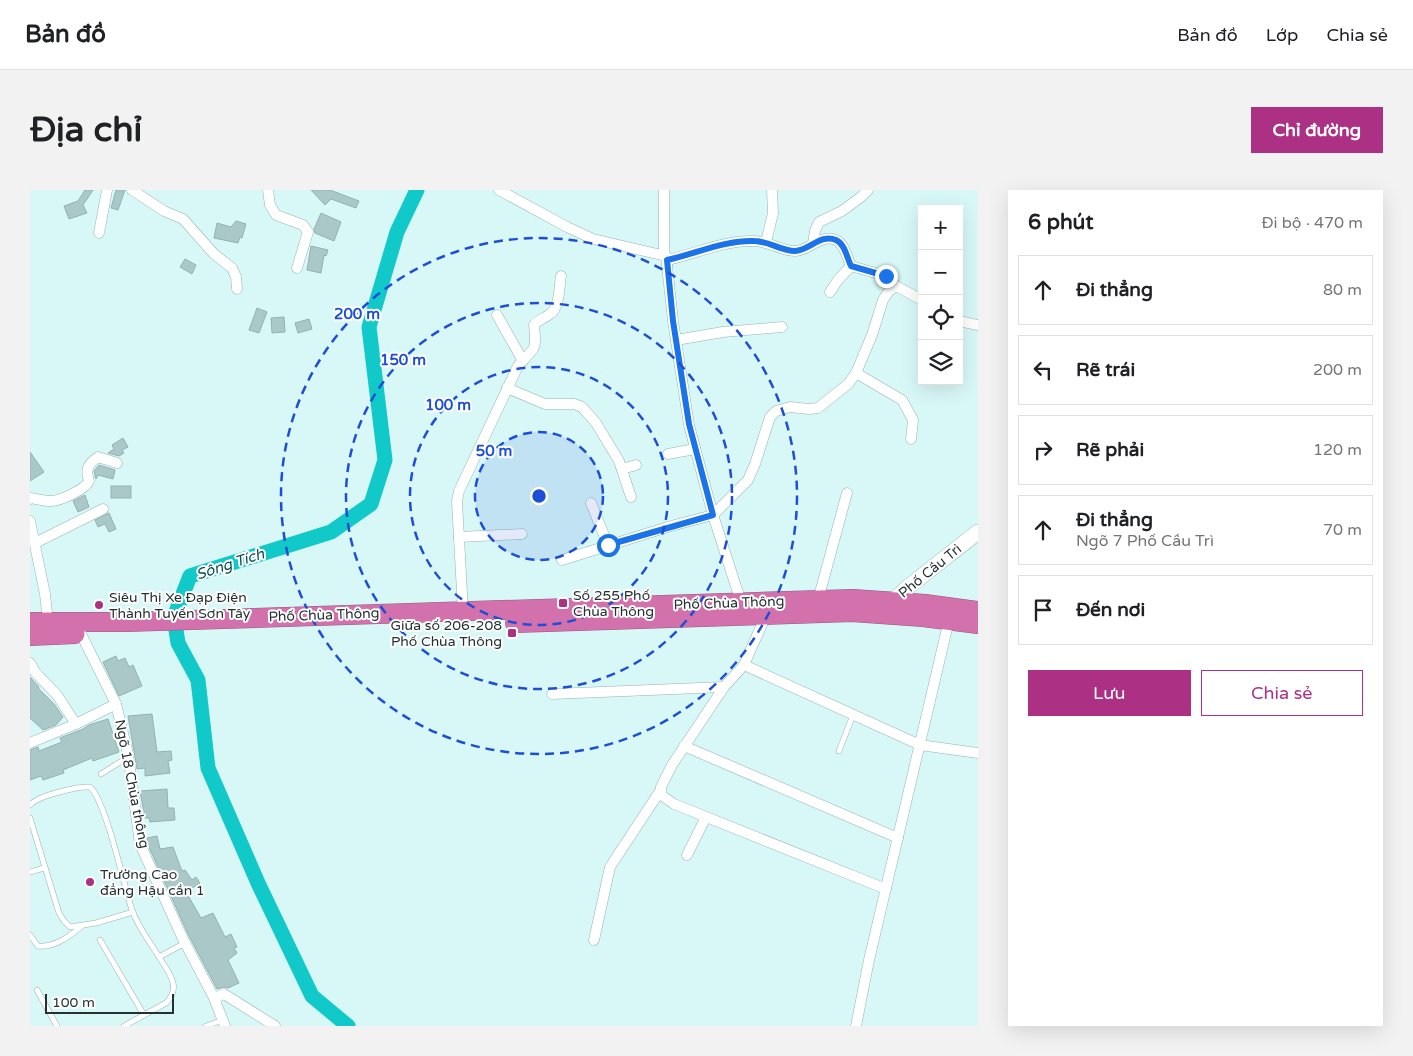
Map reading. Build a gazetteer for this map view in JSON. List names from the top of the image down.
{
  "streets": {
    "highway": ["Phố Chùa Thông"],
    "street": ["Phố Cầu Trì", "Ngõ 18 Chùa thông"]
  },
  "crossings": [
    ["Phố Cầu Trì", "Phố Chùa Thông"],
    ["Phố Chùa Thông", "Ngõ 18 Chùa thông"]
  ],
  "water": ["Sông Tích"],
  "places": {
    "transit": ["Số 255 Phố Chùa Thông", "Giữa số 206-208 Phố Chùa Thông"],
    "other": ["Siêu Thị Xe Đạp Điện Thành Tuyến Sơn Tây", "Trường Cao đẳng Hậu cần 1"]
  },
  "scale_bar": "100 m",
  "page": {
    "header": "Bản đồ",
    "nav": ["Bản đồ", "Lớp", "Chia sẻ"],
    "buttons": [
      "Chỉ đường",
      ["Lưu", "Chia sẻ"]
    ],
    "title": "Địa chỉ",
    "heading": ["6 phút", "Đi bộ · 470 m"],
    "map_buttons": ["+", "−"],
    "list": [
      ["Đi thẳng", "80 m"],
      ["Rẽ trái", "200 m"],
      ["Rẽ phải", "120 m"],
      ["Đi thẳng", "Ngõ 7 Phố Cầu Trì", "70 m"],
      "Đến nơi"
    ],
    "scale": "100 m"
  },
  "rings": [
    "200 m",
    "150 m",
    "100 m",
    "50 m"
  ]
}
